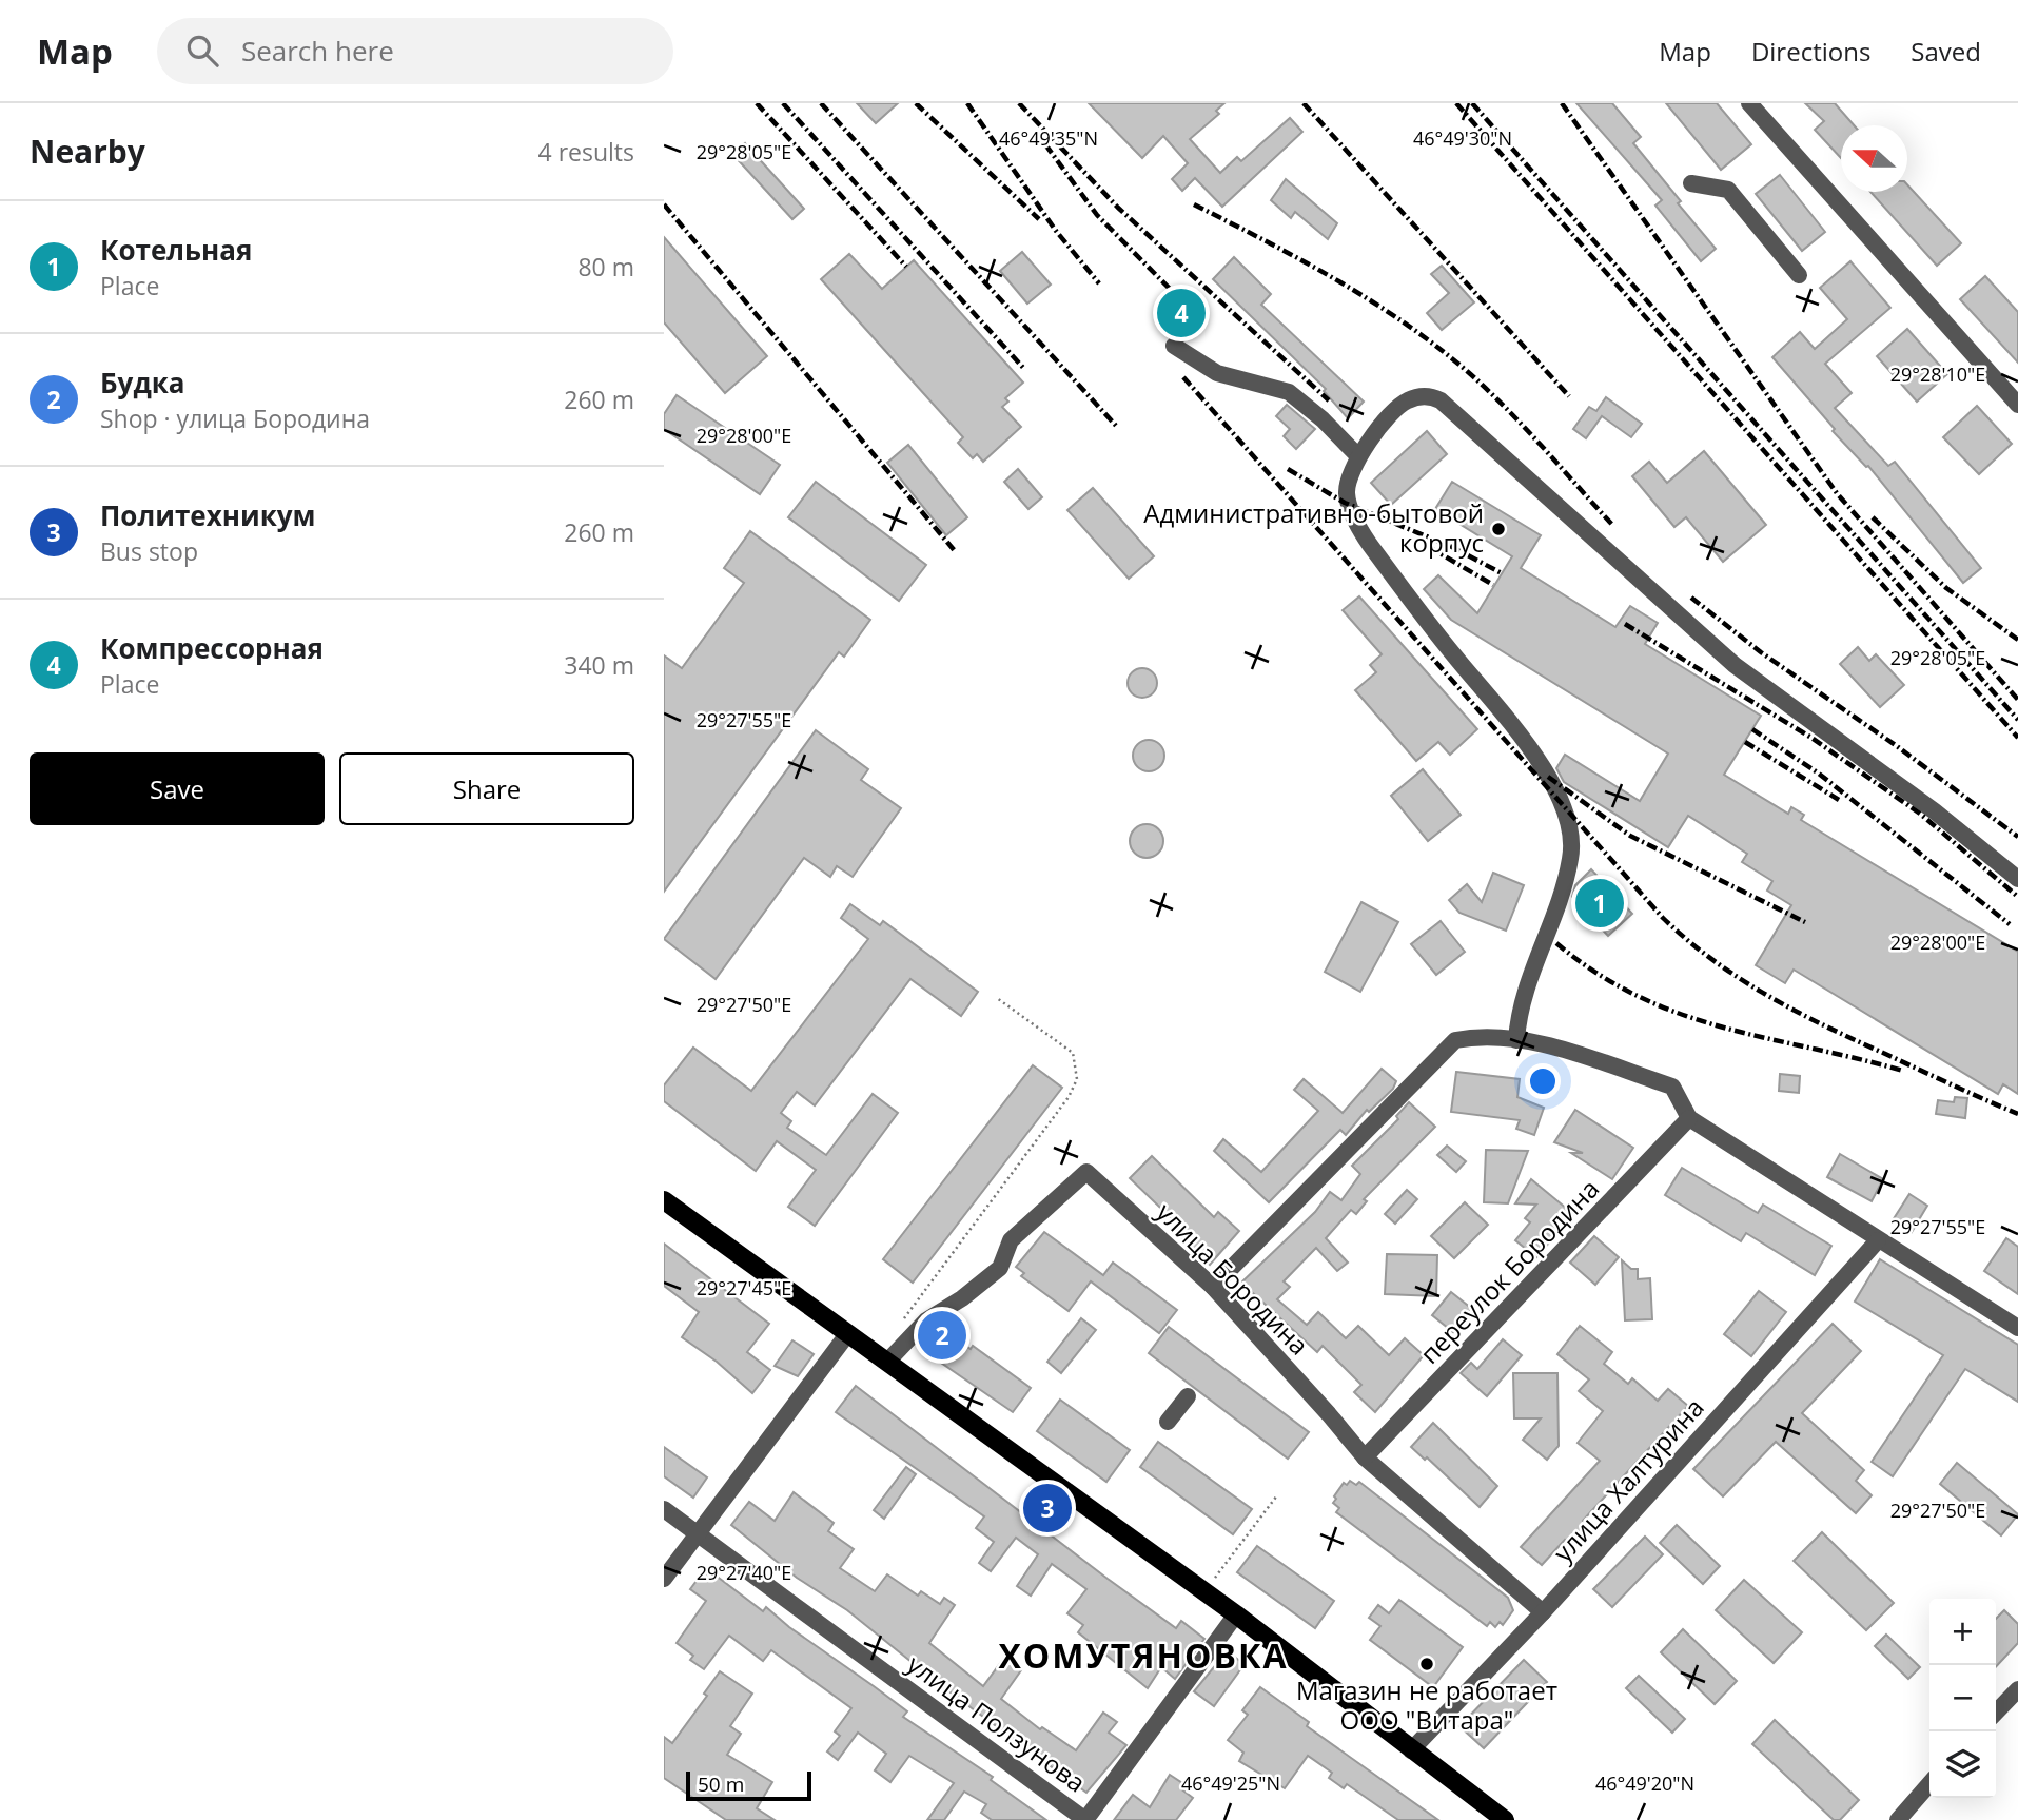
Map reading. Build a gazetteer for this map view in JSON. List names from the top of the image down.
{
  "streets": {
    "street": [
      "переулок Бородина",
      "улица Бородина",
      "улица Халтурина",
      "улица Ползунова"
    ]
  },
  "crossings": [
    ["переулок Бородина", "улица Бородина"],
    ["улица Бородина", "улица Халтурина"]
  ],
  "districts": ["ХОМУТЯНОВКА"],
  "places": ["Административно-бытовой корпус", "Магазин не работает ООО \"Витара\""],
  "scale_bar": "50 m",
  "north": "left",
  "page": {
    "header": "Map",
    "search": "Search here",
    "nav": ["Map", "Directions", "Saved"],
    "heading": ["Nearby", "4 results"],
    "list": [
      {
        "mark": "1",
        "name": "Котельная",
        "note": "Place",
        "value": "80 m"
      },
      {
        "mark": "2",
        "name": "Будка",
        "note": "Shop · улица Бородина",
        "value": "260 m"
      },
      {
        "mark": "3",
        "name": "Политехникум",
        "note": "Bus stop",
        "value": "260 m"
      },
      {
        "mark": "4",
        "name": "Компрессорная",
        "note": "Place",
        "value": "340 m"
      }
    ],
    "pins": [
      "4",
      "1",
      "2",
      "3"
    ],
    "buttons": ["Save", "Share"],
    "map_buttons": ["+", "−"],
    "scale": "50 m"
  },
  "coordinates": [
    "46°49'35\"N",
    "46°49'30\"N",
    "29°28'05\"E",
    "29°28'10\"E",
    "29°28'00\"E",
    "29°27'55\"E",
    "29°27'50\"E",
    "29°27'45\"E",
    "29°27'40\"E",
    "46°49'25\"N",
    "46°49'20\"N"
  ]
}
